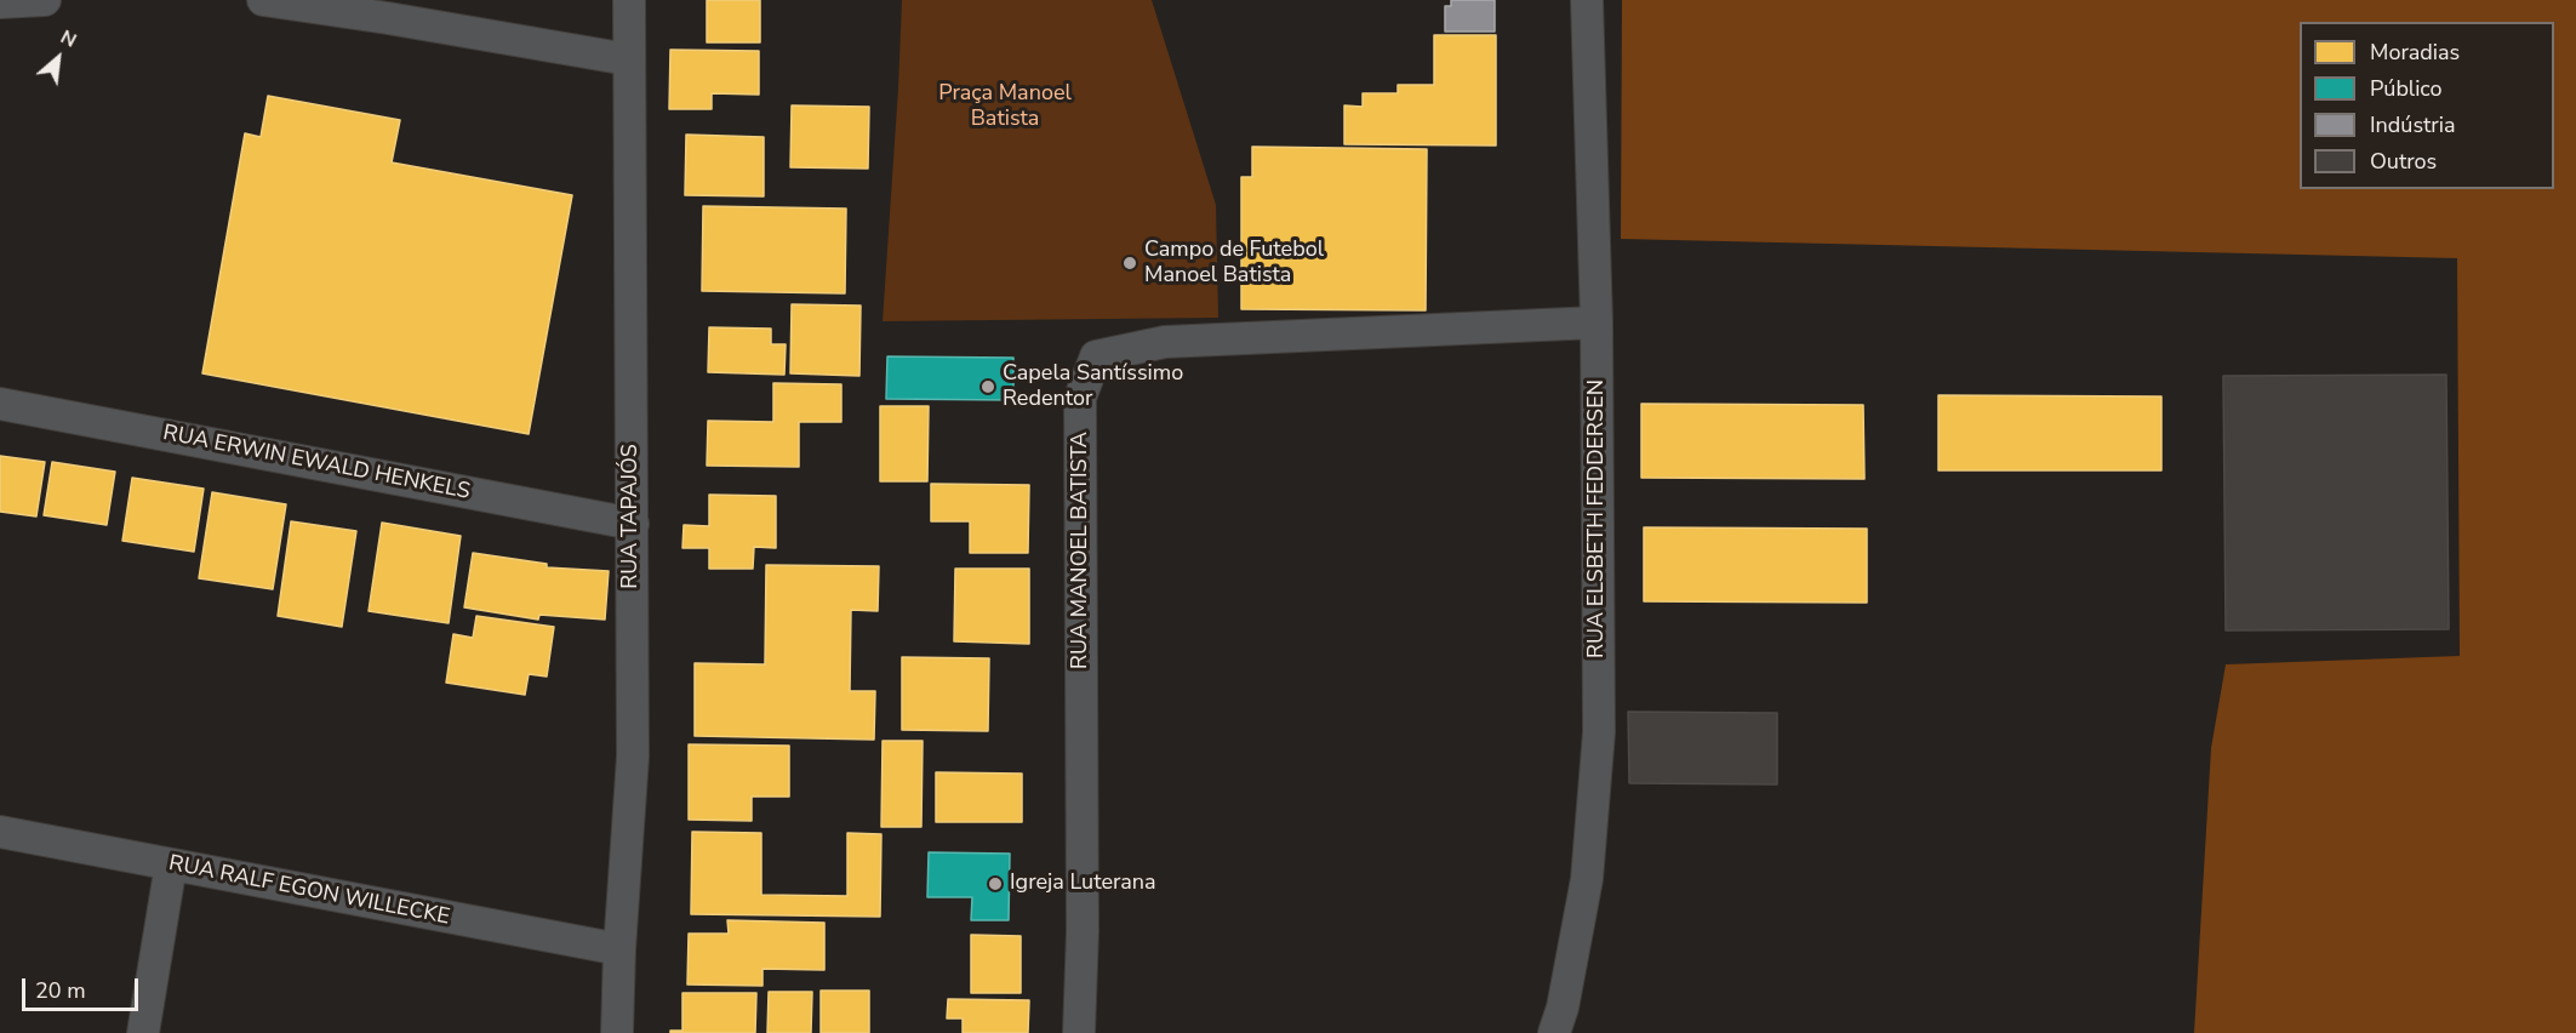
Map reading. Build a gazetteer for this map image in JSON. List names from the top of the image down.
{
  "streets": {
    "street": [
      "RUA ERWIN EWALD HENKELS",
      "RUA TAPAJÓS",
      "RUA ELSBETH FEDDERSEN",
      "RUA MANOEL BATISTA",
      "RUA RALF EGON WILLECKE"
    ]
  },
  "crossings": [
    ["RUA ERWIN EWALD HENKELS", "RUA TAPAJÓS"],
    ["RUA TAPAJÓS", "RUA RALF EGON WILLECKE"],
    ["RUA ELSBETH FEDDERSEN", "RUA MANOEL BATISTA"]
  ],
  "parks": ["Praça Manoel Batista"],
  "places": ["Campo de Futebol Manoel Batista", "Capela Santíssimo Redentor", "Igreja Luterana"],
  "legend": [
    "Moradias",
    "Público",
    "Indústria",
    "Outros"
  ],
  "scale_bar": "20 m",
  "north": "top right"
}
